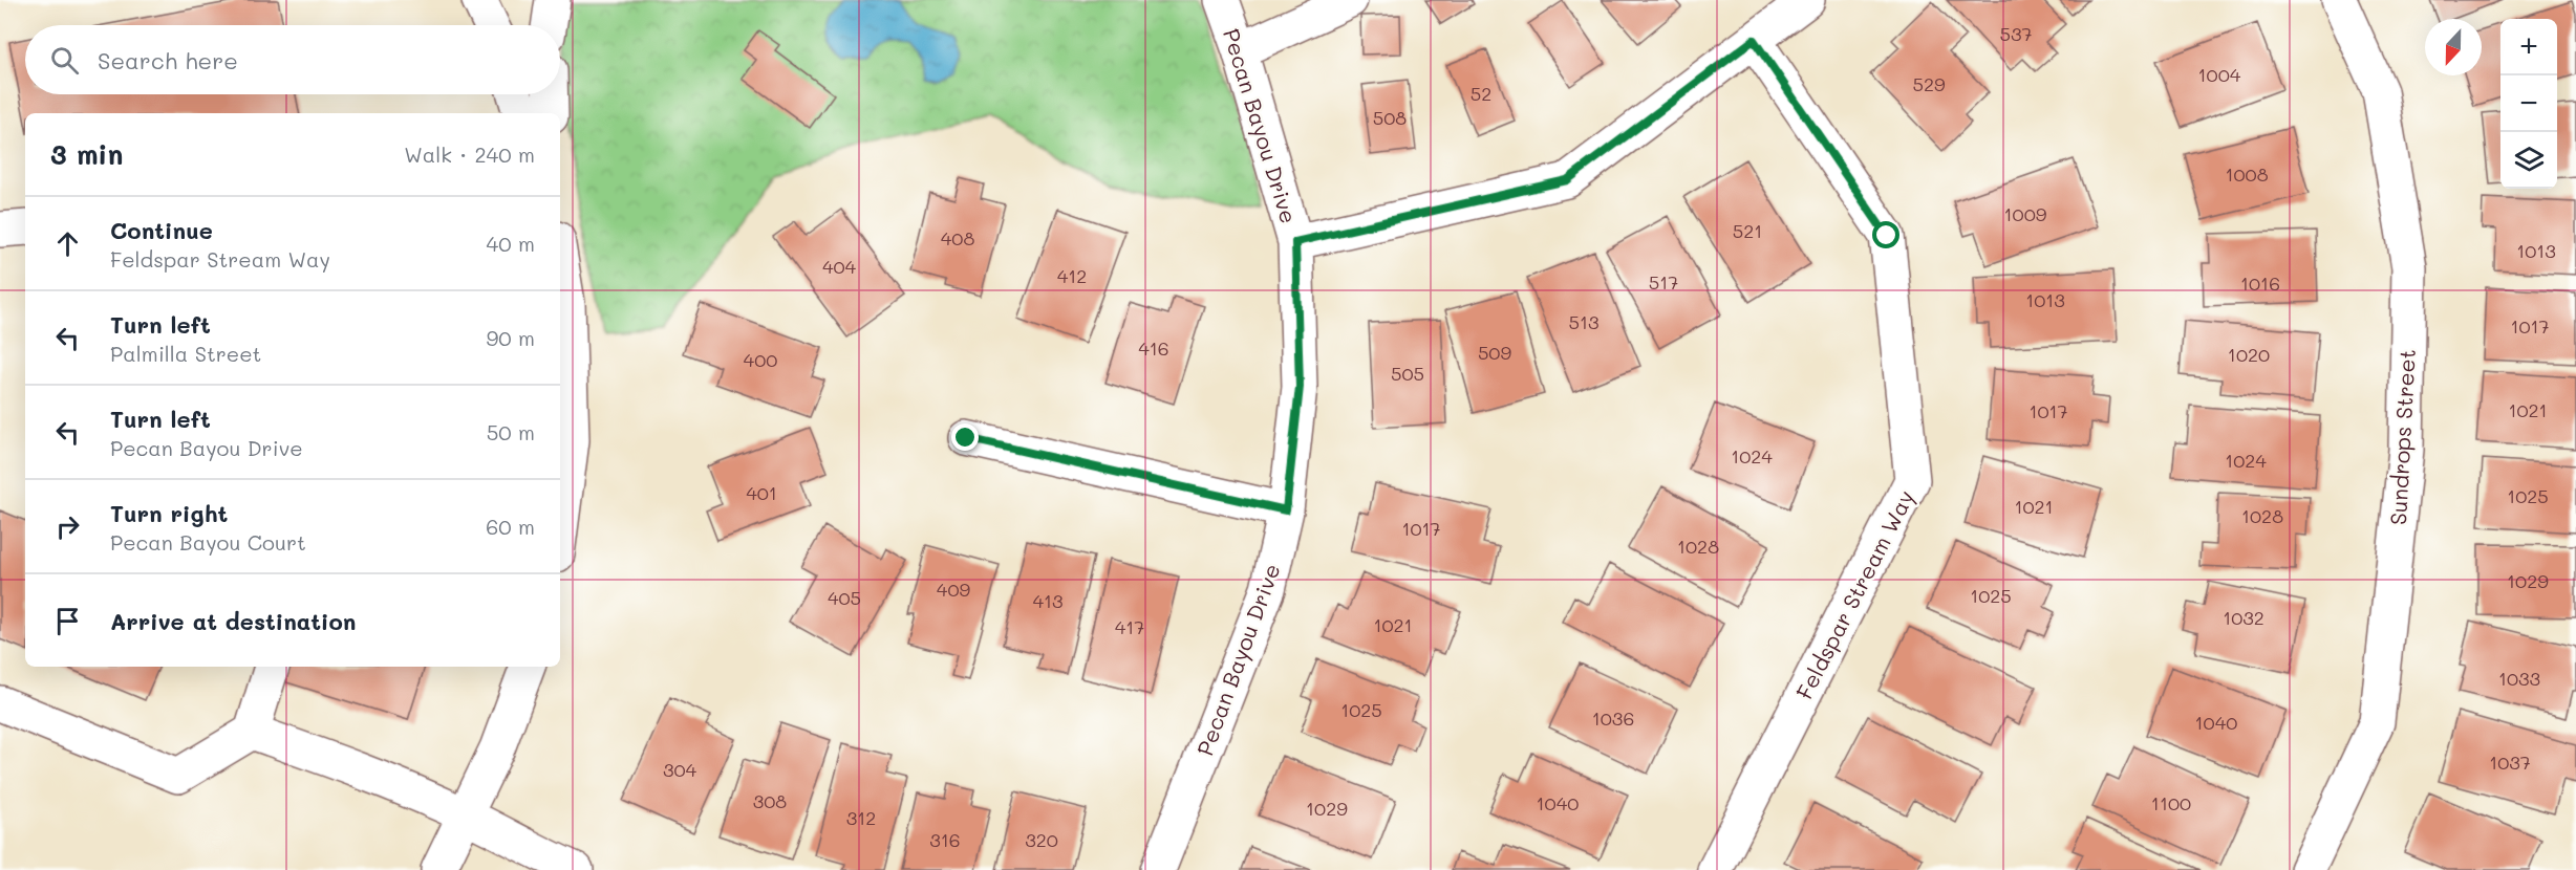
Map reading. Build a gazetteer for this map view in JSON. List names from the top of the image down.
{
  "streets": {
    "street": ["Pecan Bayou Drive", "Sundrops Street", "Feldspar Stream Way"]
  },
  "house_numbers": [
    "537",
    "1004",
    "529",
    "52",
    "508",
    "1008",
    "1009",
    "521",
    "408",
    "1013",
    "404",
    "412",
    "517",
    "1016",
    "1013",
    "513",
    "1017",
    "416",
    "509",
    "1020",
    "400",
    "505",
    "1021",
    "1017",
    "1024",
    "1024",
    "401",
    "1025",
    "1021",
    "1028",
    "1017",
    "1028",
    "1029",
    "409",
    "1025",
    "405",
    "413",
    "1032",
    "1021",
    "417",
    "1033",
    "1025",
    "1036",
    "1040",
    "1037",
    "304",
    "308",
    "1040",
    "1100",
    "1029",
    "312",
    "316",
    "320"
  ],
  "north": "bottom",
  "page": {
    "map_buttons": ["+", "−"],
    "search": "Search here",
    "heading": ["3 min", "Walk · 240 m"],
    "list": [
      ["Continue", "Feldspar Stream Way", "40 m"],
      ["Turn left", "Palmilla Street", "90 m"],
      ["Turn left", "Pecan Bayou Drive", "50 m"],
      ["Turn right", "Pecan Bayou Court", "60 m"],
      "Arrive at destination"
    ]
  }
}
